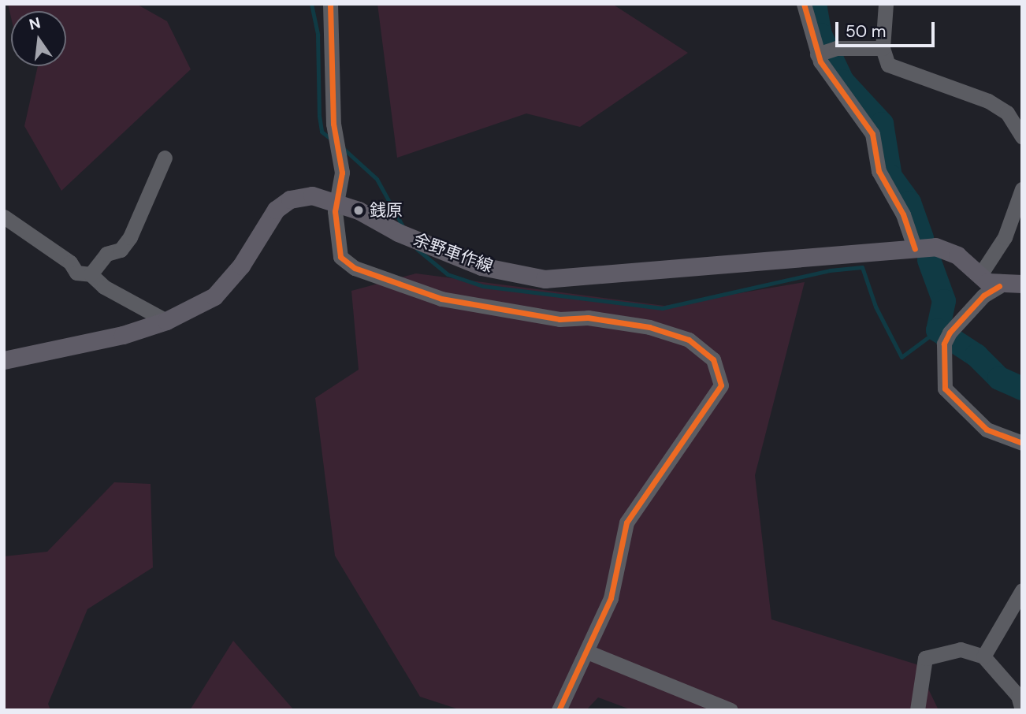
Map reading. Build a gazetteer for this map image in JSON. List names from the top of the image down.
{
  "streets": {
    "main road": ["余野車作線"]
  },
  "places": ["銭原"],
  "scale_bar": "50 m",
  "north": "top"
}
